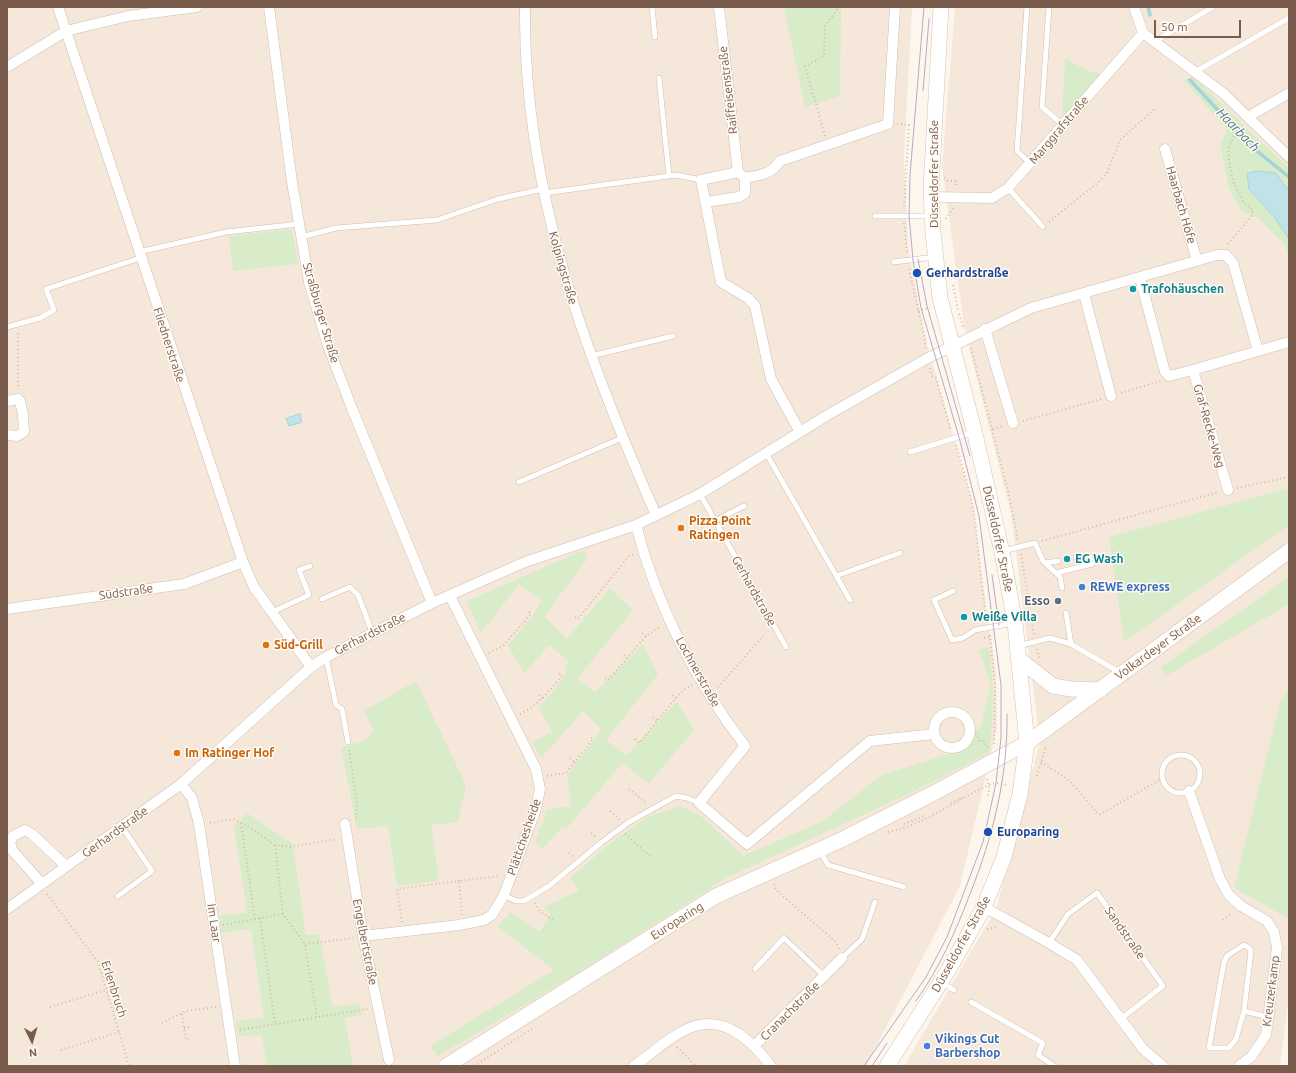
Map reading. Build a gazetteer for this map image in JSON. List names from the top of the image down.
{
  "streets": {
    "main road": ["Düsseldorfer Straße", "Volkardeyer Straße", "Europaring"],
    "street": [
      "Raiffeisenstraße",
      "Marggrafstraße",
      "Haarbach Höfe",
      "Kolpingstraße",
      "Straßburger Straße",
      "Fliednerstraße",
      "Graf-Recke-Weg",
      "Gerhardstraße",
      "Südstraße",
      "Lochnerstraße",
      "Plättchesheide",
      "Im Laar",
      "Engelbertstraße",
      "Kreuzerkamp",
      "Cranachstraße"
    ],
    "lane": ["Sandstraße"],
    "path": ["Erlenbruch"]
  },
  "crossings": [
    ["Marggrafstraße", "Düsseldorfer Straße"],
    ["Düsseldorfer Straße", "Haarbach Höfe"],
    ["Düsseldorfer Straße", "Gerhardstraße"],
    ["Düsseldorfer Straße", "Volkardeyer Straße"],
    ["Düsseldorfer Straße", "Europaring"],
    ["Haarbach Höfe", "Gerhardstraße"],
    ["Kolpingstraße", "Gerhardstraße"],
    ["Straßburger Straße", "Gerhardstraße"],
    ["Fliednerstraße", "Gerhardstraße"],
    ["Fliednerstraße", "Südstraße"],
    ["Gerhardstraße", "Lochnerstraße"],
    ["Gerhardstraße", "Plättchesheide"],
    ["Gerhardstraße", "Im Laar"],
    ["Gerhardstraße", "Erlenbruch"],
    ["Volkardeyer Straße", "Europaring"],
    ["Plättchesheide", "Engelbertstraße"]
  ],
  "water": ["Haarbach"],
  "places": [
    "Gerhardstraße",
    "Trafohäuschen",
    "Pizza Point Ratingen",
    "EG Wash",
    "REWE express",
    "Esso",
    "Weiße Villa",
    "Süd-Grill",
    "Im Ratinger Hof",
    "Europaring",
    "Vikings Cut Barbershop"
  ],
  "scale_bar": "50 m",
  "north": "bottom"
}
